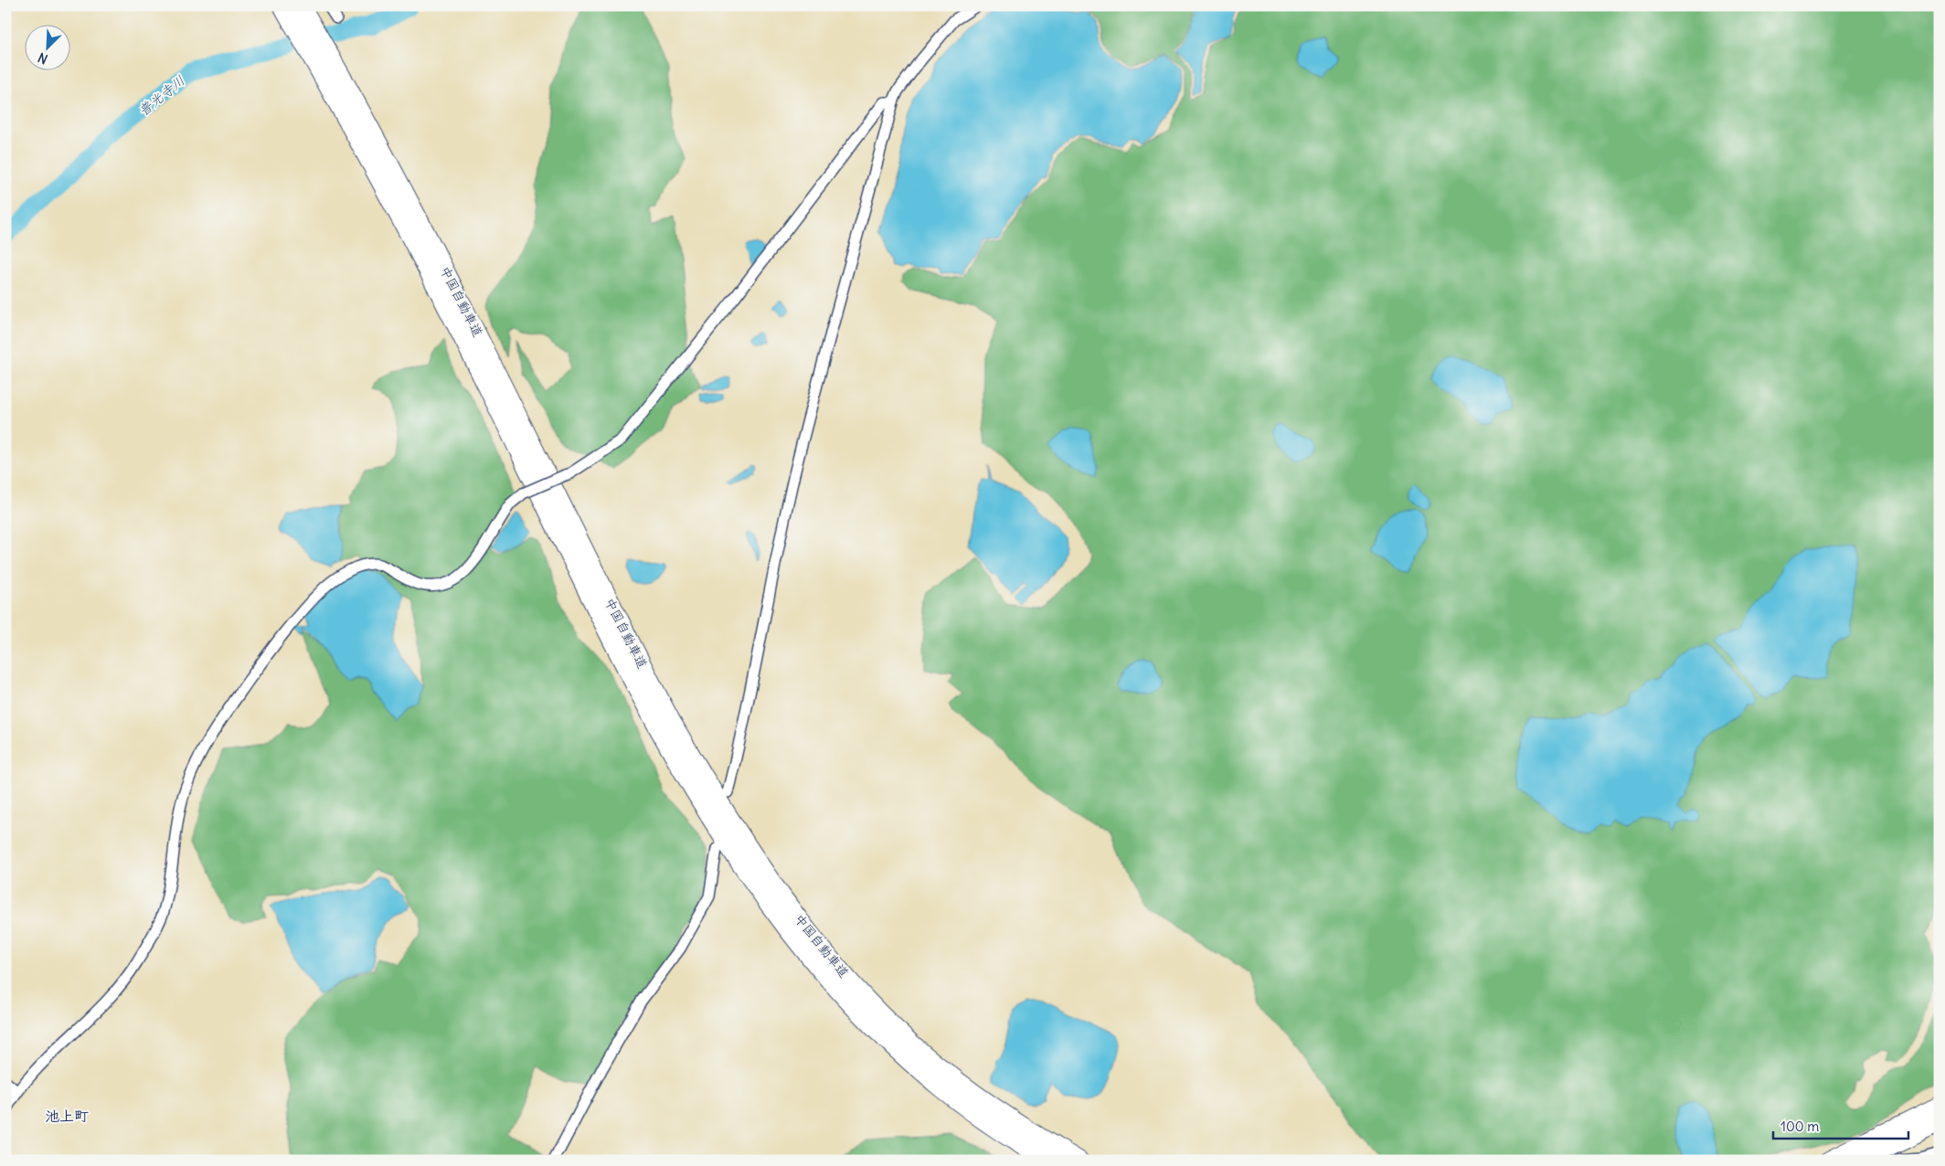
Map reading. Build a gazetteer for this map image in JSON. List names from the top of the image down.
{
  "streets": {
    "highway": ["中国自動車道"]
  },
  "districts": ["池上町"],
  "water": ["普光寺川"],
  "scale_bar": "100 m",
  "north": "bottom left"
}
